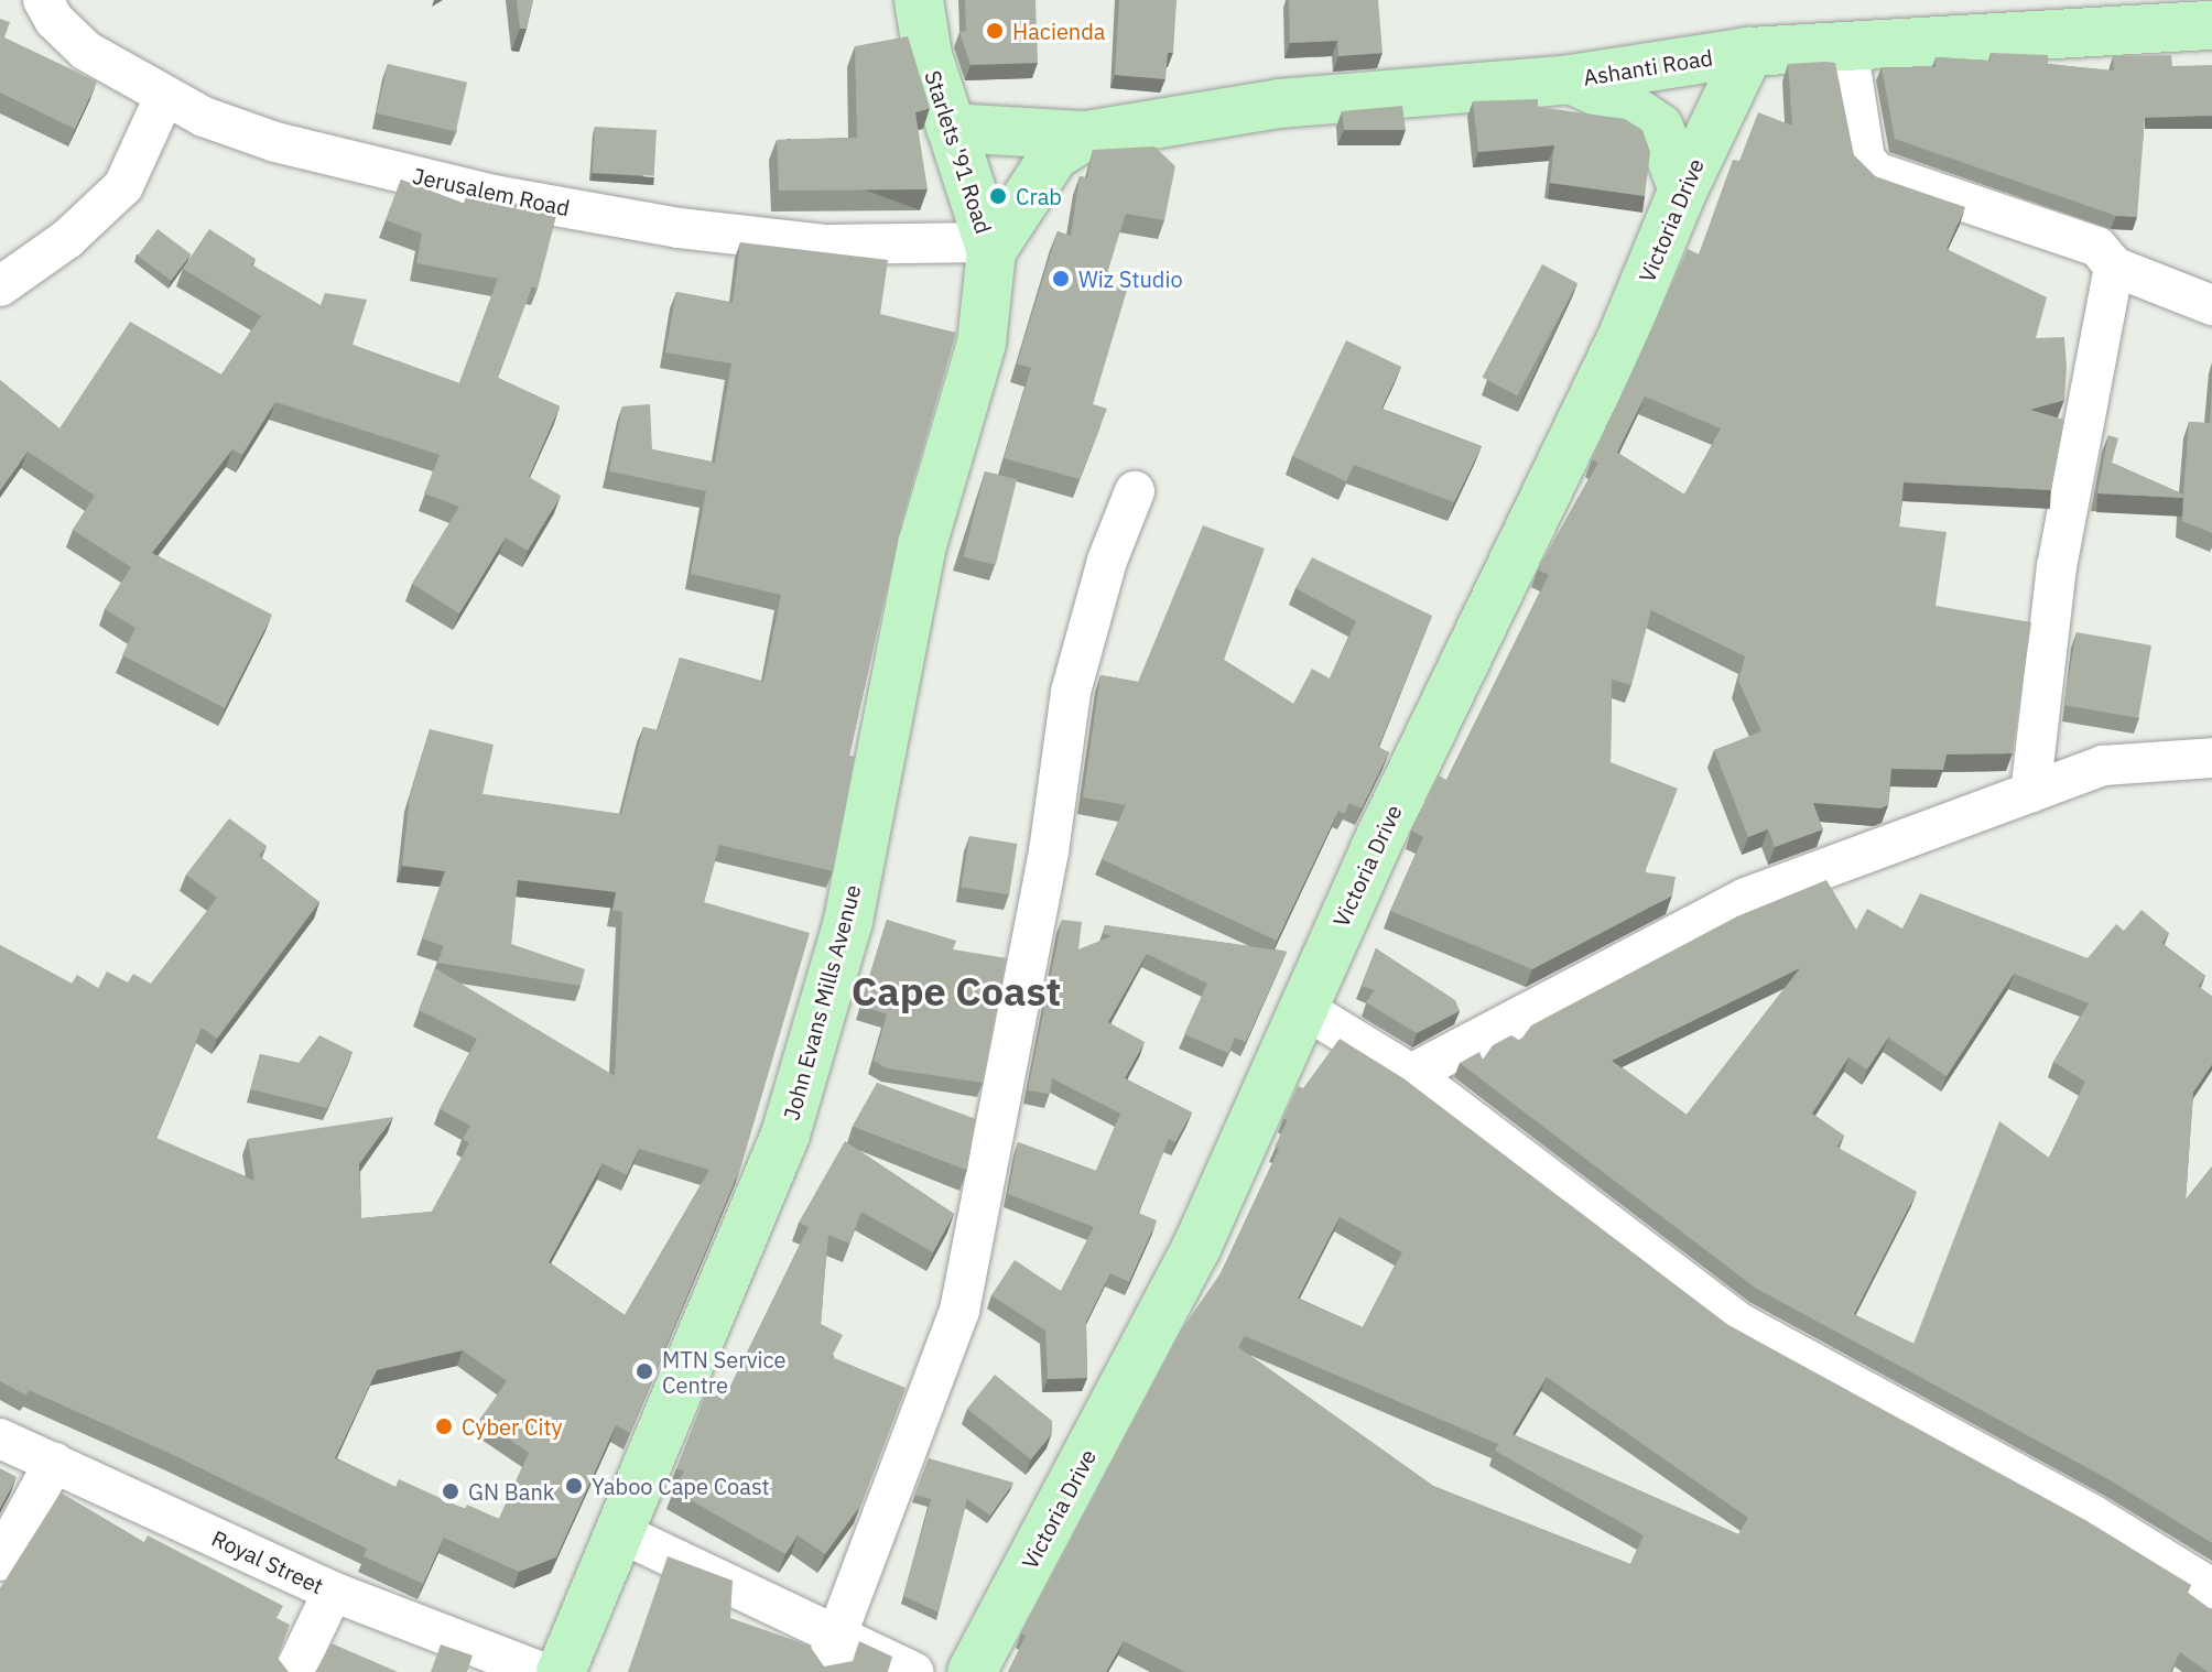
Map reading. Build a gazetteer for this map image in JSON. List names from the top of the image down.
{
  "streets": {
    "street": [
      "Ashanti Road",
      "Starlets '91 Road",
      "Jerusalem Road",
      "Victoria Drive",
      "John Evans Mills Avenue",
      "Royal Street"
    ]
  },
  "crossings": [
    ["Ashanti Road", "Starlets '91 Road"],
    ["Ashanti Road", "Jerusalem Road"],
    ["Ashanti Road", "Victoria Drive"],
    ["Ashanti Road", "John Evans Mills Avenue"],
    ["Starlets '91 Road", "Jerusalem Road"],
    ["Starlets '91 Road", "John Evans Mills Avenue"],
    ["Jerusalem Road", "John Evans Mills Avenue"]
  ],
  "districts": ["Cape Coast"],
  "places": [
    "Hacienda",
    "Crab",
    "Wiz Studio",
    "MTN Service Centre",
    "Cyber City",
    "Yaboo Cape Coast",
    "GN Bank"
  ]
}
